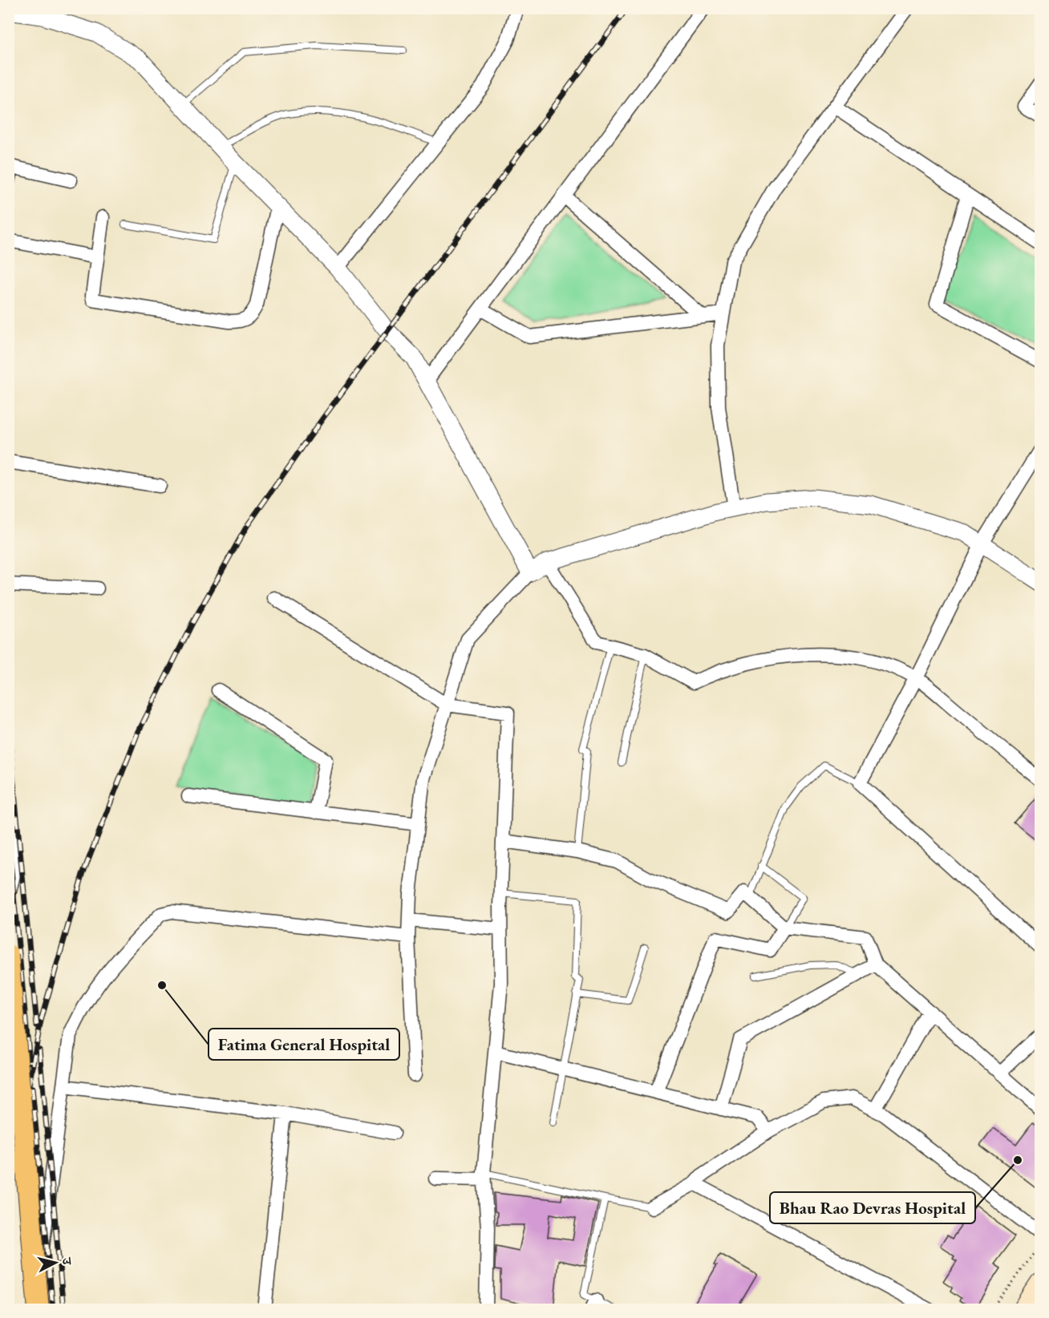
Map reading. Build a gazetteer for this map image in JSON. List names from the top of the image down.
{
  "places": ["Fatima General Hospital", "Bhau Rao Devras Hospital"],
  "north": "right"
}
